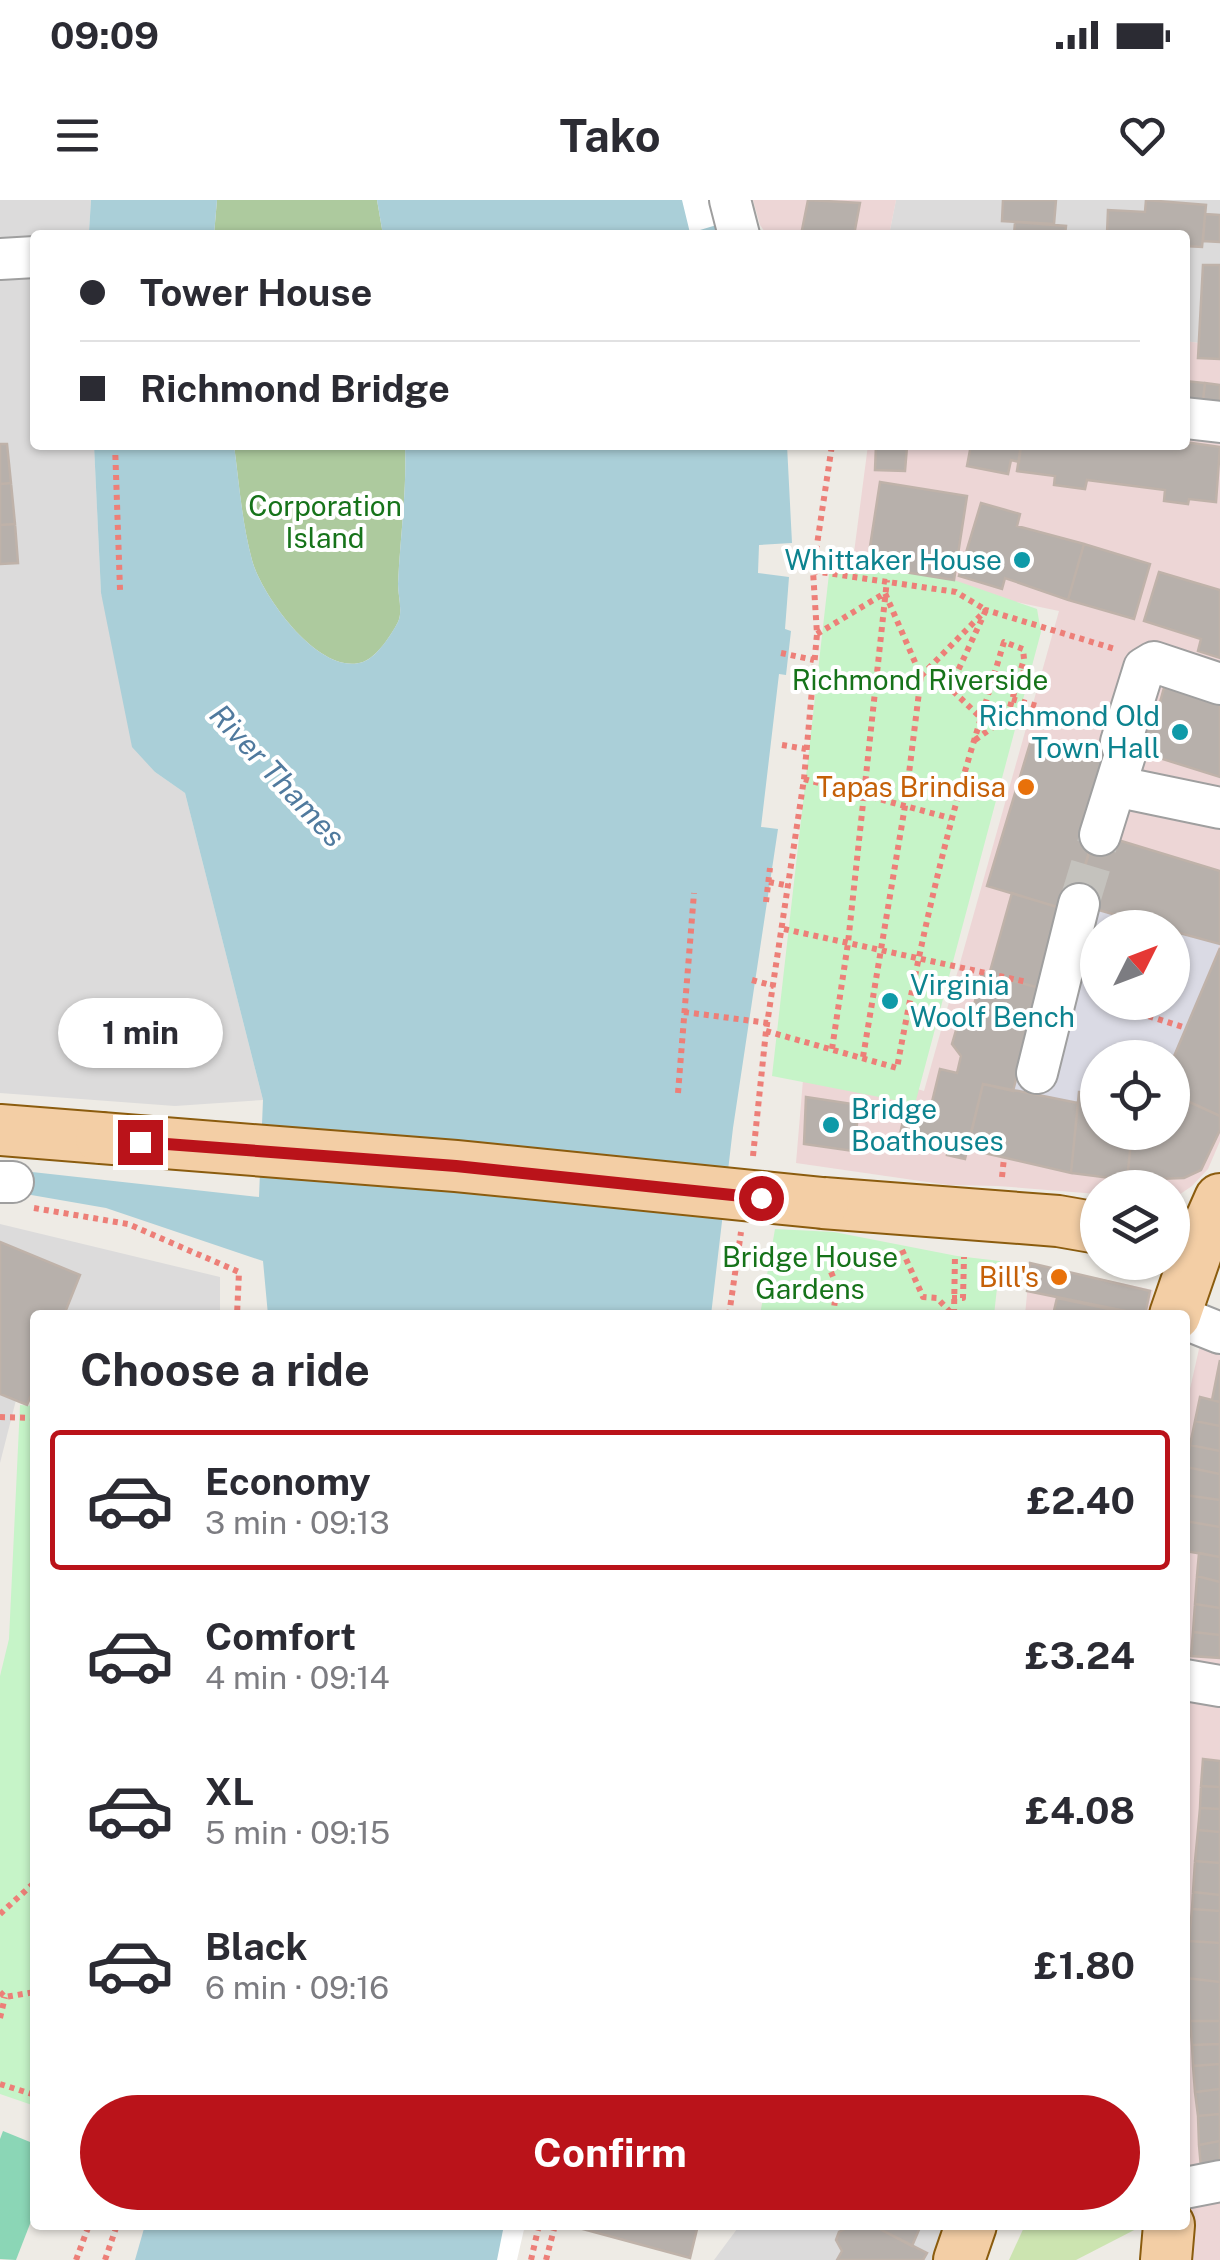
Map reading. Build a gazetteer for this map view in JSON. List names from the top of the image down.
{
  "water": ["River Thames"],
  "parks": ["Corporation Island", "Richmond Riverside", "Bridge House Gardens"],
  "places": [
    "Whittaker House",
    "Richmond Old Town Hall",
    "Tapas Brindisa",
    "Virginia Woolf Bench",
    "Bridge Boathouses",
    "Bill's"
  ],
  "north": "top right",
  "page": {
    "status": "09:09",
    "header": "Tako",
    "banner": ["Tower House", "Richmond Bridge"],
    "bubble": "1 min",
    "heading": "Choose a ride",
    "list": [
      {
        "name": "Economy",
        "note": "3 min · 09:13",
        "value": "£2.40"
      },
      {
        "name": "Comfort",
        "note": "4 min · 09:14",
        "value": "£3.24"
      },
      {
        "name": "XL",
        "note": "5 min · 09:15",
        "value": "£4.08"
      },
      {
        "name": "Black",
        "note": "6 min · 09:16",
        "value": "£1.80"
      }
    ],
    "buttons": "Confirm"
  }
}
